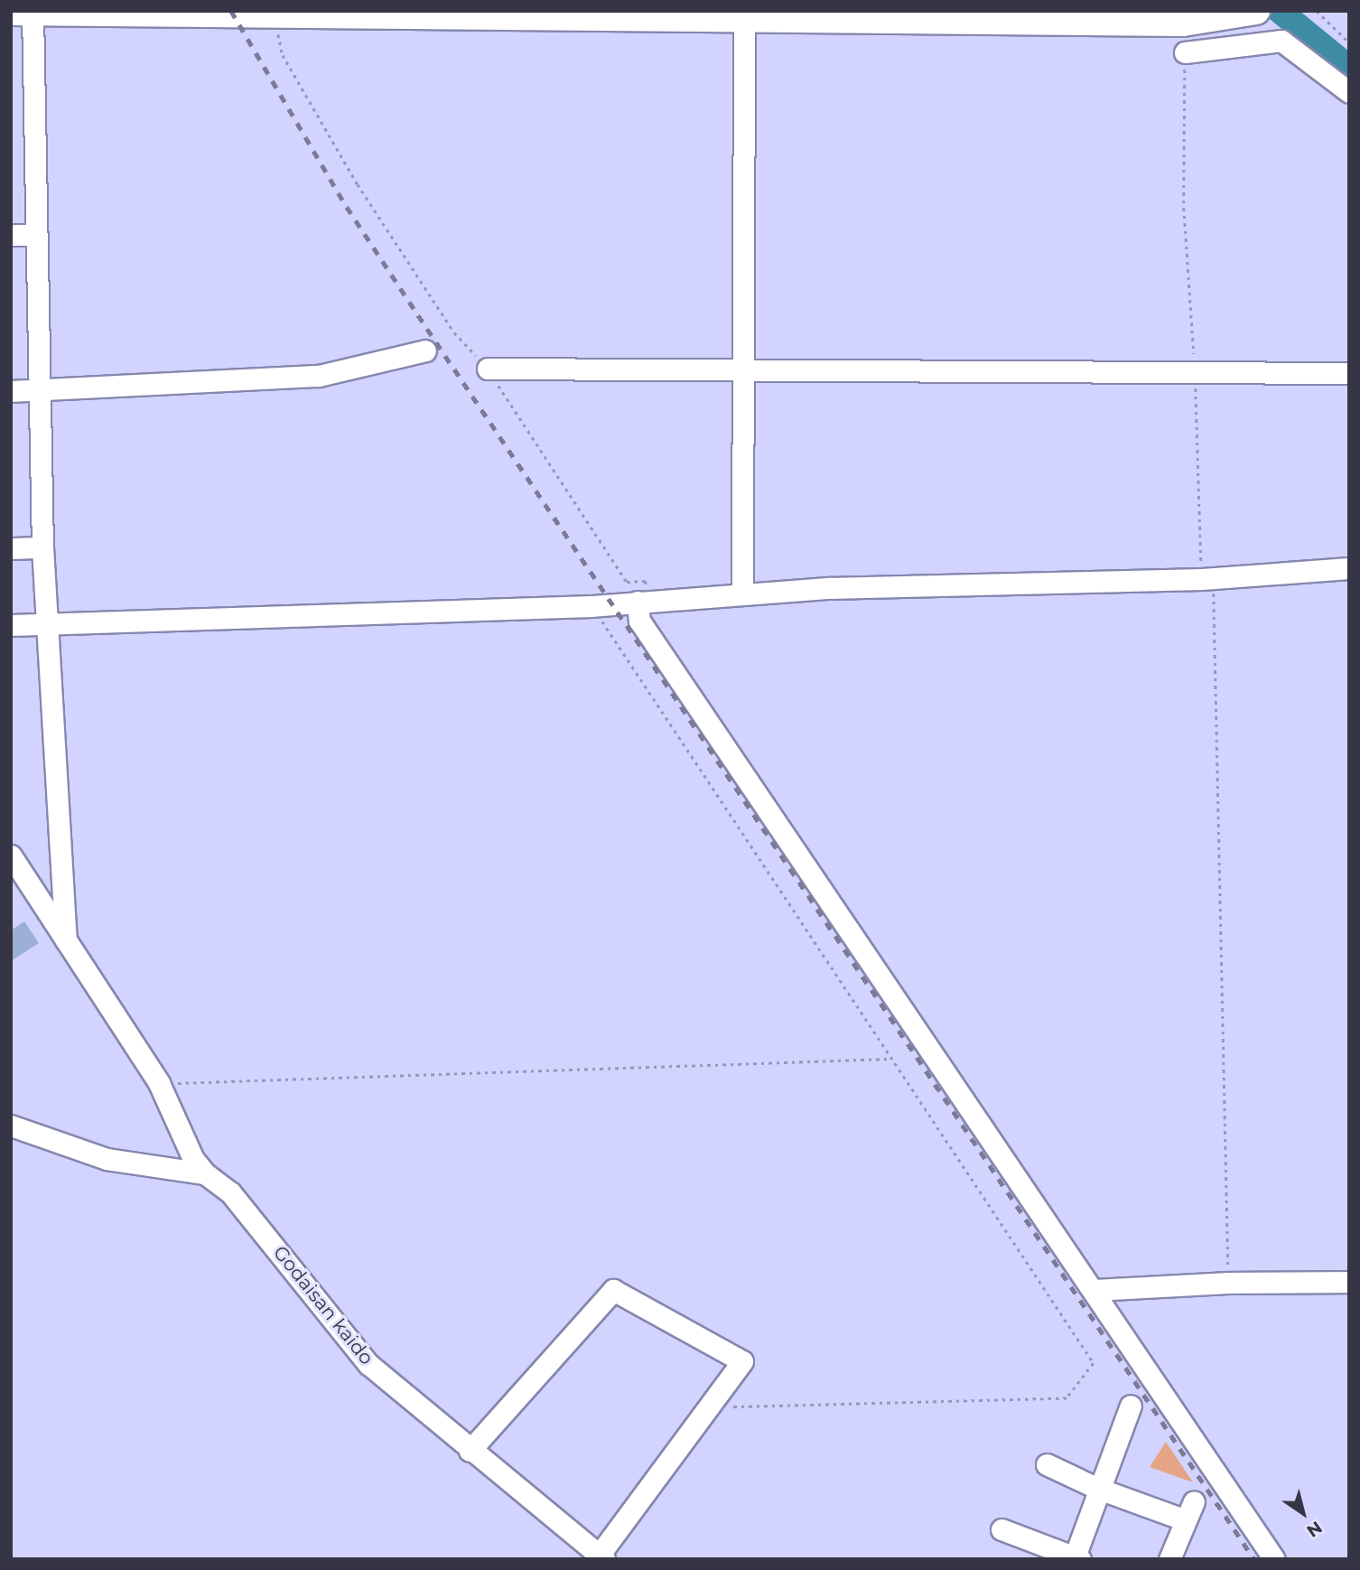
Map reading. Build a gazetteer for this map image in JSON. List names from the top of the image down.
{
  "streets": {
    "street": ["Godaisan kaido"]
  },
  "north": "bottom right"
}
